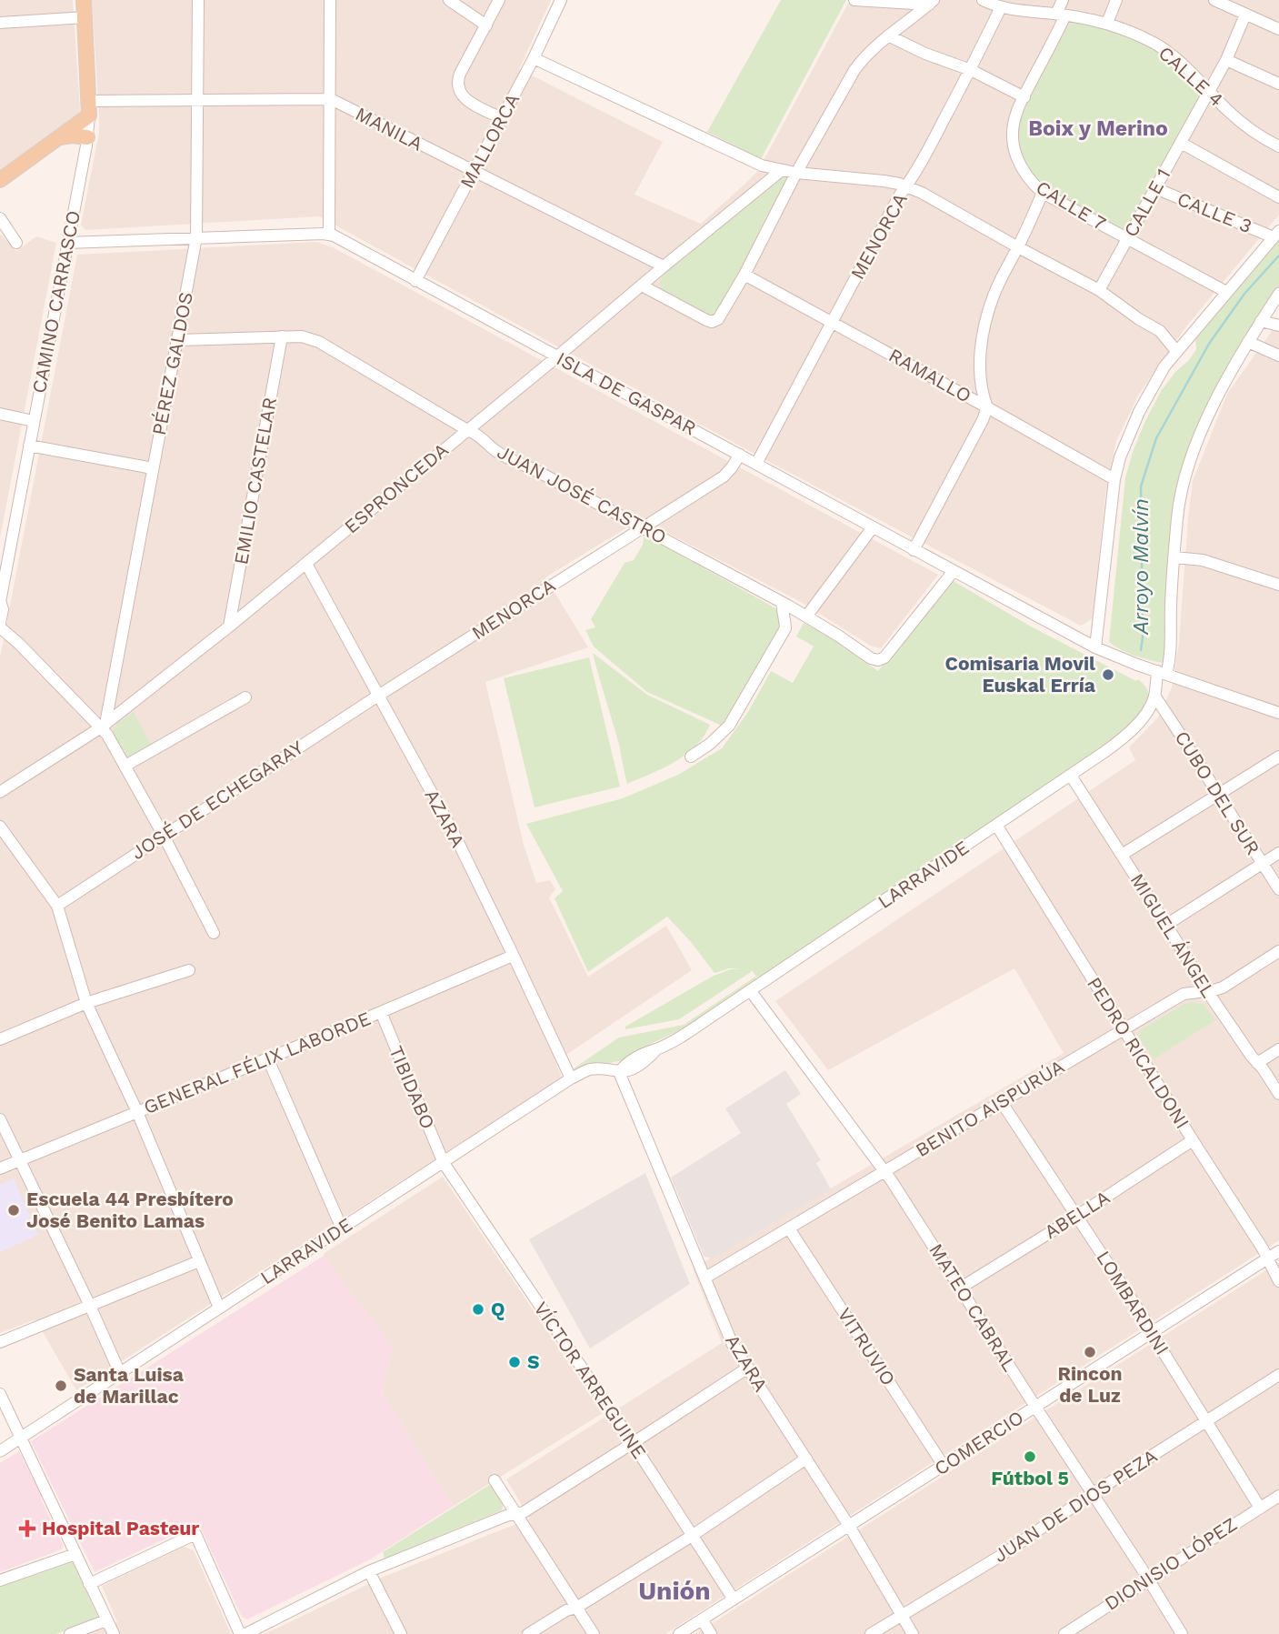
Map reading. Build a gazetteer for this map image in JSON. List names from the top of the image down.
{
  "streets": {
    "main road": ["CAMINO CARRASCO"],
    "street": [
      "CALLE 4",
      "MANILA",
      "MALLORCA",
      "CALLE 1",
      "CALLE 7",
      "CALLE 3",
      "MENORCA",
      "PÉREZ GALDOS",
      "RAMALLO",
      "ISLA DE GASPAR",
      "EMILIO CASTELAR",
      "ESPRONCEDA",
      "JUAN JOSÉ CASTRO",
      "CUBO DEL SUR",
      "JOSÉ DE ECHEGARAY",
      "AZARA",
      "LARRAVIDE",
      "MIGUEL ÁNGEL",
      "PEDRO RICALDONI",
      "GENERAL FÉLIX LABORDE",
      "TIBIDABO",
      "BENITO AISPURÚA",
      "ABELLA",
      "LOMBARDINI",
      "MATEO CABRAL",
      "VITRUVIO",
      "VÍCTOR ARREGUINE",
      "COMERCIO",
      "JUAN DE DIOS PEZA",
      "DIONISIO LÓPEZ"
    ]
  },
  "crossings": [
    ["CALLE 4", "CALLE 1"],
    ["CALLE 4", "CALLE 7"],
    ["CALLE 4", "CALLE 3"],
    ["CALLE 4", "MENORCA"],
    ["MANILA", "MALLORCA"],
    ["MANILA", "CAMINO CARRASCO"],
    ["MANILA", "PÉREZ GALDOS"],
    ["MANILA", "ESPRONCEDA"],
    ["MALLORCA", "ISLA DE GASPAR"],
    ["CALLE 1", "CALLE 7"],
    ["CALLE 1", "CALLE 3"],
    ["CALLE 7", "CALLE 3"],
    ["MENORCA", "RAMALLO"],
    ["MENORCA", "ISLA DE GASPAR"],
    ["MENORCA", "JUAN JOSÉ CASTRO"],
    ["MENORCA", "JOSÉ DE ECHEGARAY"],
    ["MENORCA", "AZARA"],
    ["PÉREZ GALDOS", "ESPRONCEDA"],
    ["PÉREZ GALDOS", "JUAN JOSÉ CASTRO"],
    ["ISLA DE GASPAR", "ESPRONCEDA"],
    ["ISLA DE GASPAR", "JUAN JOSÉ CASTRO"],
    ["ISLA DE GASPAR", "LARRAVIDE"],
    ["EMILIO CASTELAR", "ESPRONCEDA"],
    ["EMILIO CASTELAR", "JUAN JOSÉ CASTRO"],
    ["ESPRONCEDA", "JUAN JOSÉ CASTRO"],
    ["ESPRONCEDA", "AZARA"],
    ["CUBO DEL SUR", "LARRAVIDE"],
    ["JOSÉ DE ECHEGARAY", "AZARA"],
    ["AZARA", "LARRAVIDE"],
    ["AZARA", "GENERAL FÉLIX LABORDE"],
    ["AZARA", "BENITO AISPURÚA"],
    ["AZARA", "COMERCIO"],
    ["AZARA", "JUAN DE DIOS PEZA"],
    ["LARRAVIDE", "MIGUEL ÁNGEL"],
    ["LARRAVIDE", "PEDRO RICALDONI"],
    ["LARRAVIDE", "TIBIDABO"],
    ["LARRAVIDE", "MATEO CABRAL"],
    ["LARRAVIDE", "VÍCTOR ARREGUINE"],
    ["MIGUEL ÁNGEL", "BENITO AISPURÚA"],
    ["PEDRO RICALDONI", "BENITO AISPURÚA"],
    ["PEDRO RICALDONI", "ABELLA"],
    ["PEDRO RICALDONI", "COMERCIO"],
    ["GENERAL FÉLIX LABORDE", "TIBIDABO"],
    ["TIBIDABO", "VÍCTOR ARREGUINE"],
    ["BENITO AISPURÚA", "LOMBARDINI"],
    ["BENITO AISPURÚA", "MATEO CABRAL"],
    ["BENITO AISPURÚA", "VITRUVIO"],
    ["ABELLA", "LOMBARDINI"],
    ["ABELLA", "MATEO CABRAL"],
    ["LOMBARDINI", "COMERCIO"],
    ["LOMBARDINI", "JUAN DE DIOS PEZA"],
    ["LOMBARDINI", "DIONISIO LÓPEZ"],
    ["MATEO CABRAL", "COMERCIO"],
    ["MATEO CABRAL", "JUAN DE DIOS PEZA"],
    ["MATEO CABRAL", "DIONISIO LÓPEZ"],
    ["VITRUVIO", "COMERCIO"],
    ["VÍCTOR ARREGUINE", "COMERCIO"]
  ],
  "districts": ["Boix y Merino", "Unión"],
  "water": ["Arroyo Malvín"],
  "places": {
    "other": [
      "Comisaria Movil Euskal Erría",
      "Escuela 44 Presbítero José Benito Lamas",
      "Q",
      "Rincon de Luz",
      "S",
      "Santa Luisa de Marillac",
      "Fútbol 5"
    ],
    "health": ["Hospital Pasteur"]
  }
}
